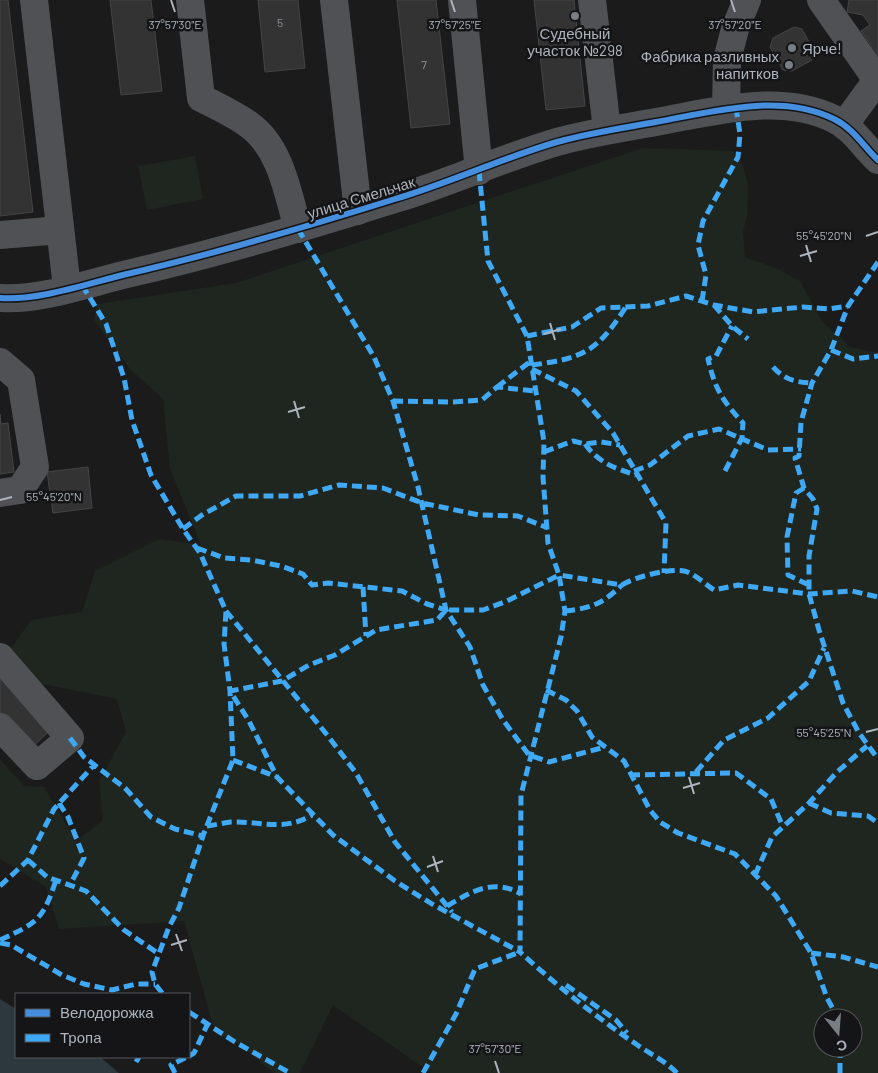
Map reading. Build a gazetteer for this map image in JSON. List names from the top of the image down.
{
  "streets": {
    "street": ["улица Смельчак"]
  },
  "places": ["Судебный участок №298", "Ярче!", "Фабрика разливных напитков"],
  "house_numbers": ["5", "7"],
  "legend": ["Велодорожка", "Тропа"],
  "north": "bottom",
  "coordinates": [
    "37°57'30\"E",
    "37°57'25\"E",
    "37°57'20\"E",
    "55°45'20\"N",
    "55°45'25\"N"
  ]
}
